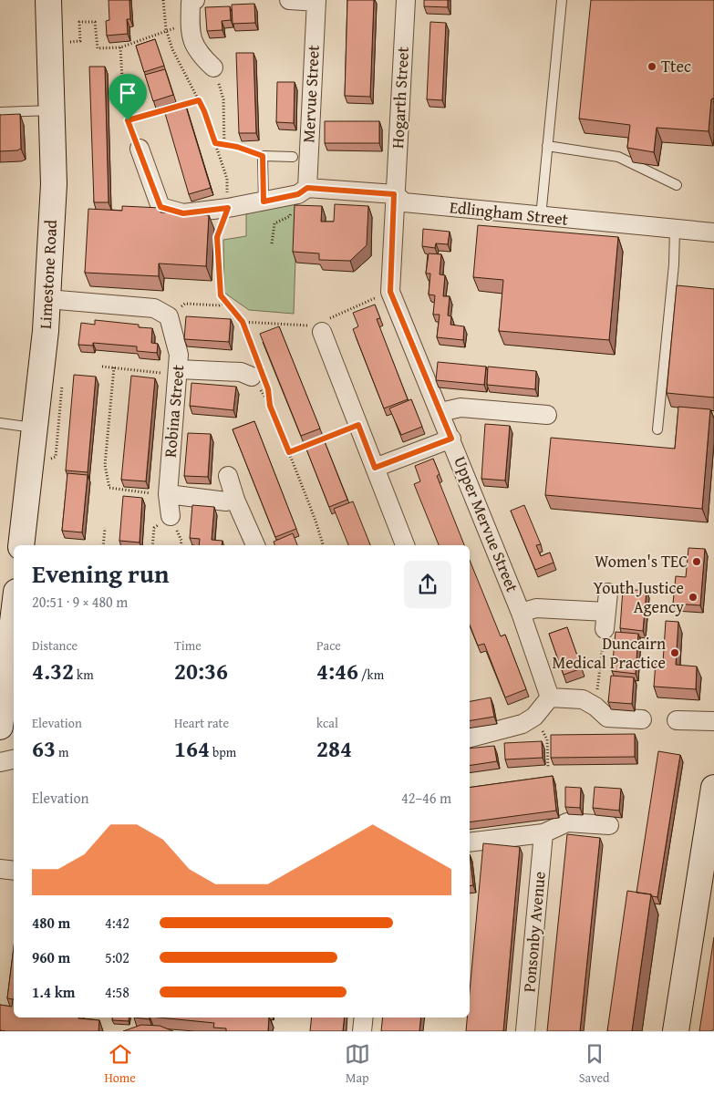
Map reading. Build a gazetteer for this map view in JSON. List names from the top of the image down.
{
  "streets": {
    "main road": ["Limestone Road"],
    "street": [
      "Mervue Street",
      "Hogarth Street",
      "Edlingham Street",
      "Robina Street",
      "Upper Mervue Street",
      "Ponsonby Avenue"
    ]
  },
  "crossings": [
    ["Mervue Street", "Edlingham Street"],
    ["Hogarth Street", "Edlingham Street"],
    ["Hogarth Street", "Upper Mervue Street"],
    ["Edlingham Street", "Upper Mervue Street"]
  ],
  "places": [
    "Ttec",
    "Women's TEC",
    "Youth Justice Agency",
    "Duncairn Medical Practice"
  ],
  "page": {
    "heading": ["Evening run", "20:51 · 9 × 480 m"],
    "stats": [
      ["Distance", "4.32 km"],
      ["Time", "20:36"],
      ["Pace", "4:46 /km"],
      ["Elevation", "63 m"],
      ["Heart rate", "164 bpm"],
      ["kcal", "284"]
    ],
    "chart": ["Elevation", "42–46 m"],
    "list": [
      {
        "name": "480 m",
        "note": "4:42"
      },
      {
        "name": "960 m",
        "note": "5:02"
      },
      {
        "name": "1.4 km",
        "note": "4:58"
      }
    ],
    "tabs": ["Home", "Map", "Saved"]
  }
}
